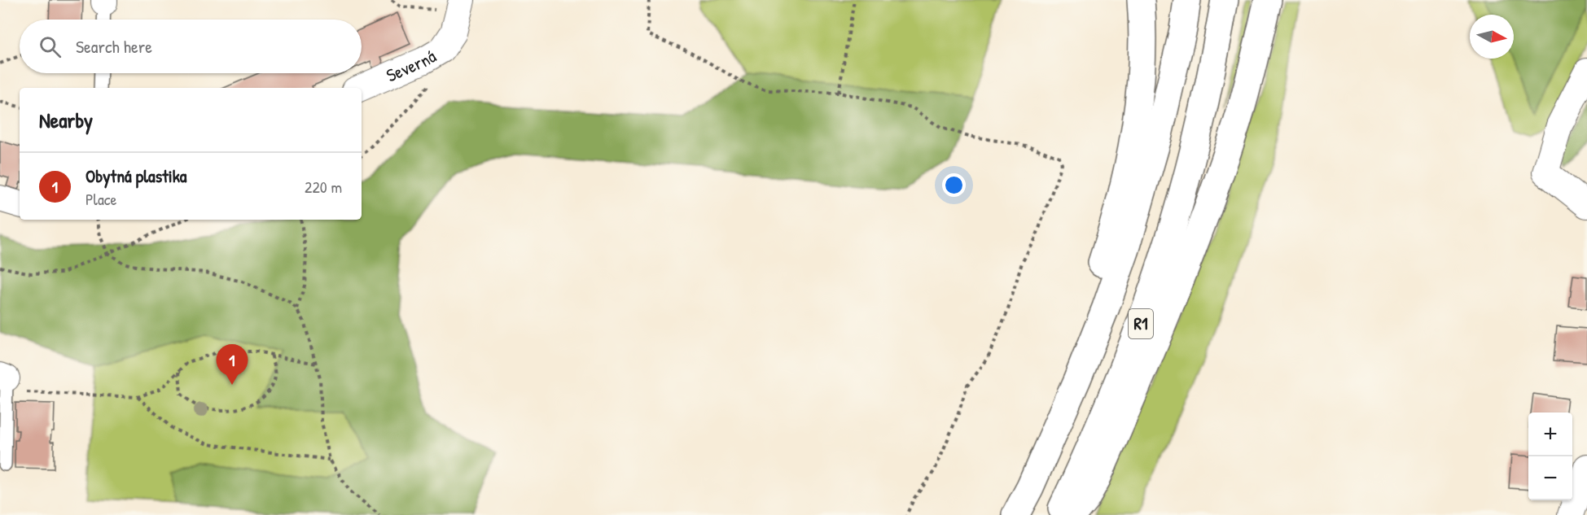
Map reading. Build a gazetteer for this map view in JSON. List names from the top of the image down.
{
  "streets": {
    "highway": ["R1"],
    "street": ["Severná"]
  },
  "north": "right",
  "page": {
    "search": "Search here",
    "heading": "Nearby",
    "list": [
      {
        "mark": "1",
        "name": "Obytná plastika",
        "note": "Place",
        "value": "220 m"
      }
    ],
    "pins": "1",
    "map_buttons": ["+", "−"]
  }
}
